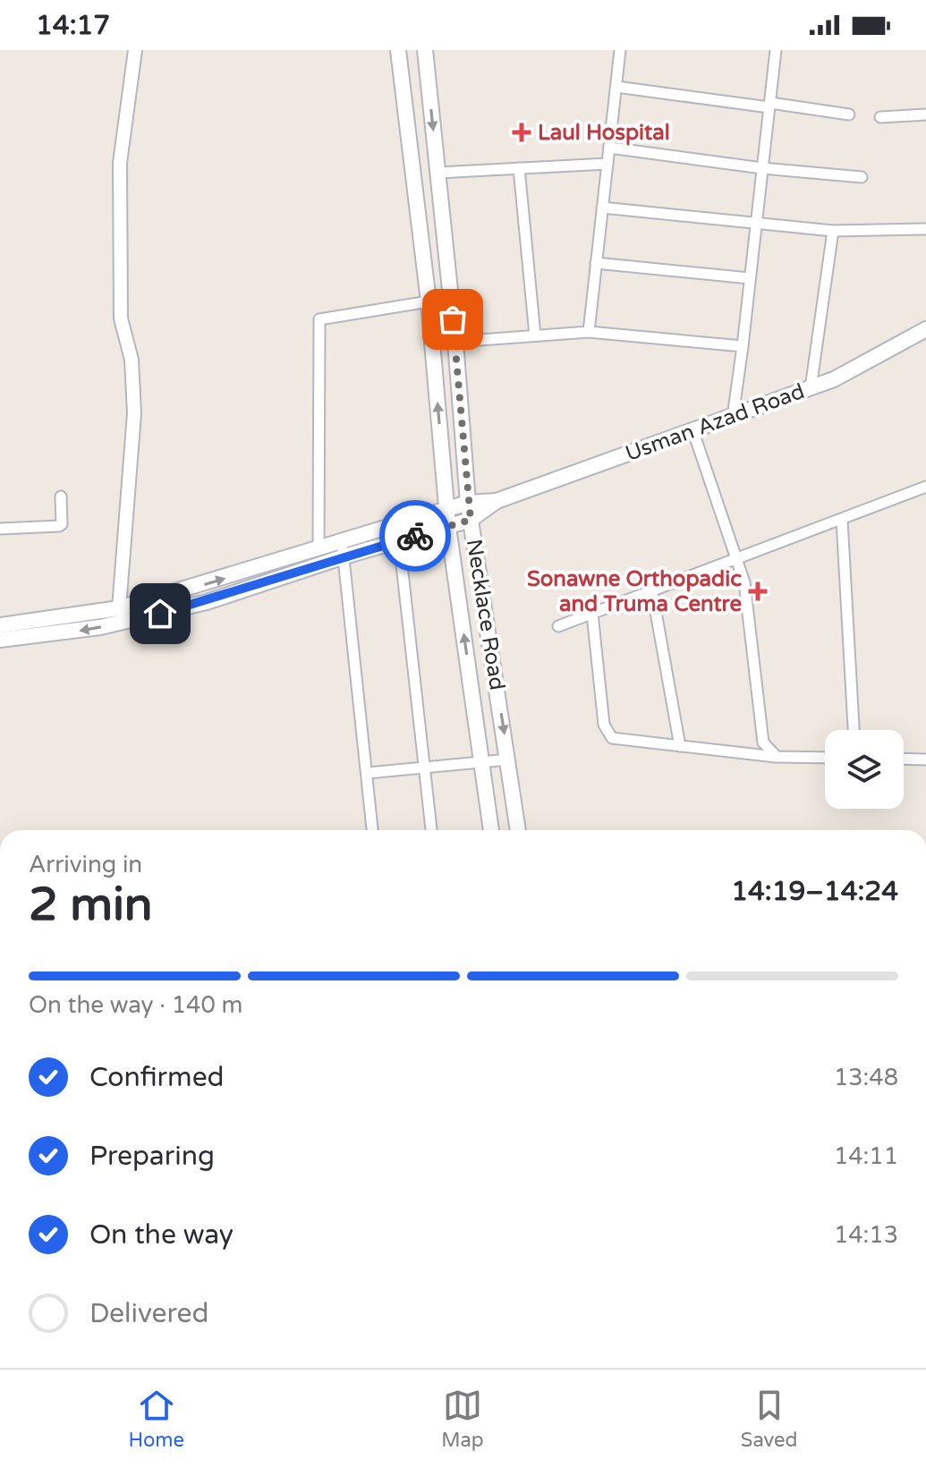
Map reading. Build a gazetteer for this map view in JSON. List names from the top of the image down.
{
  "streets": {
    "main road": ["Usman Azad Road", "Necklace Road"]
  },
  "crossings": [
    ["Usman Azad Road", "Necklace Road"]
  ],
  "places": {
    "health": ["Laul Hospital", "Sonawne Orthopadic and Truma Centre"]
  },
  "page": {
    "status": "14:17",
    "heading": ["2 min", "Arriving in", "14:19–14:24"],
    "bar": "On the way · 140 m",
    "list": [
      ["Confirmed", "13:48"],
      ["Preparing", "14:11"],
      ["On the way", "14:13"],
      "Delivered"
    ],
    "tabs": ["Home", "Map", "Saved"]
  }
}
